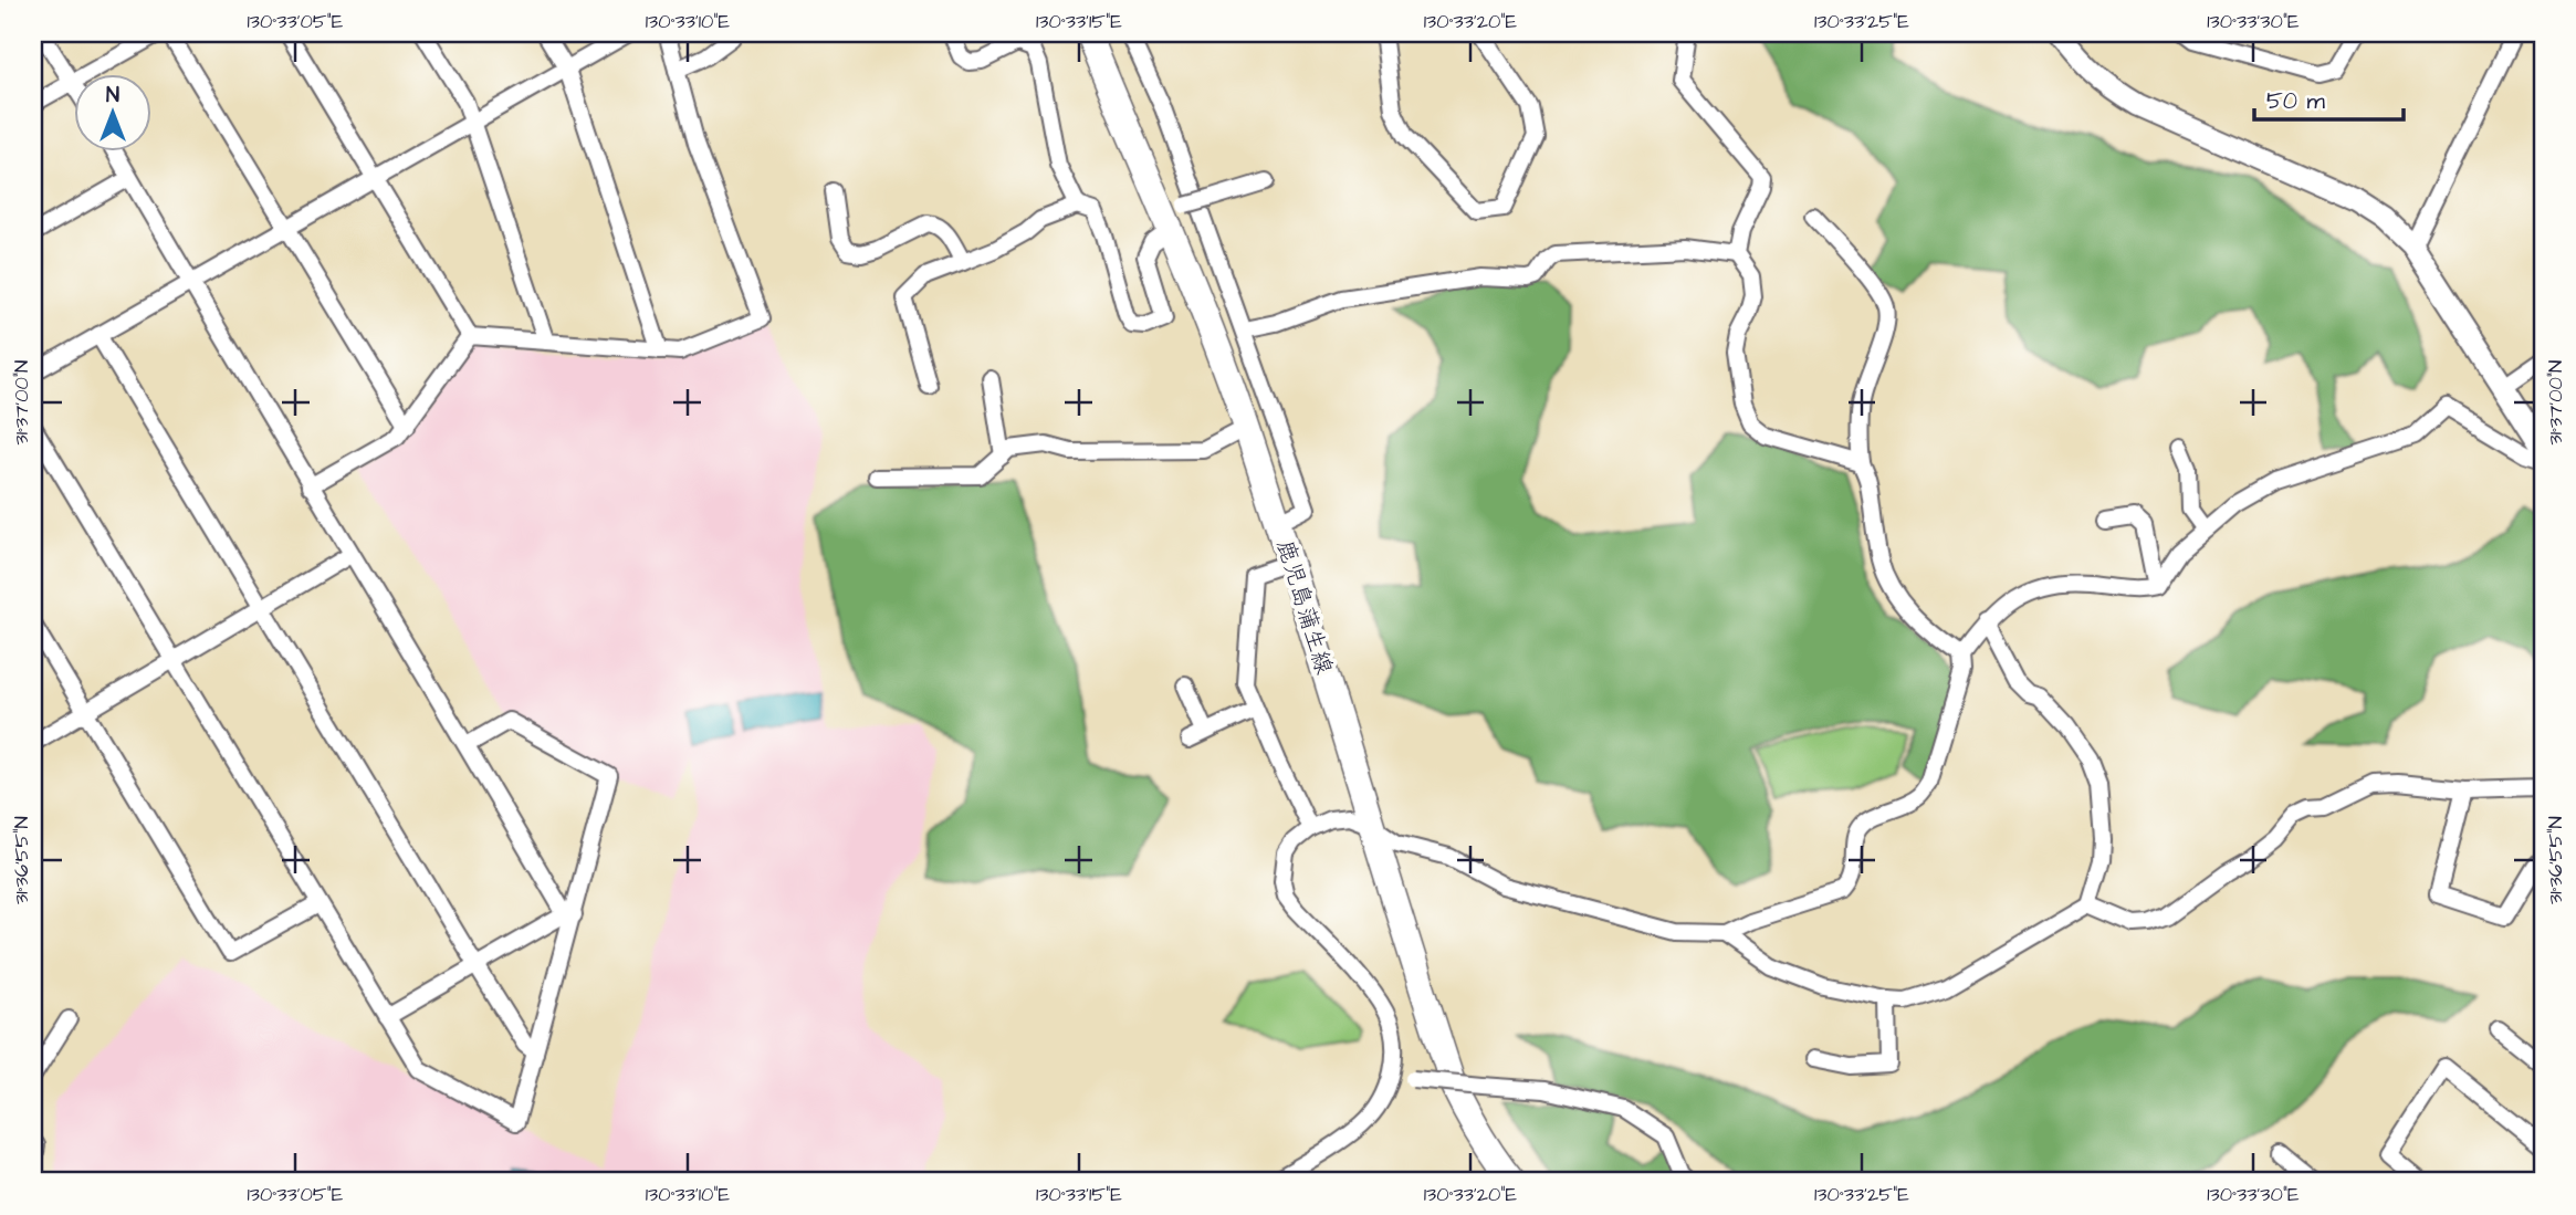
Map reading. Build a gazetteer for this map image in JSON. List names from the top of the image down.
{
  "streets": {
    "main road": ["鹿児島蒲生線"]
  },
  "scale_bar": "50 m",
  "north": "top",
  "coordinates": [
    "130°33'05\"E",
    "130°33'10\"E",
    "130°33'15\"E",
    "130°33'20\"E",
    "130°33'25\"E",
    "130°33'30\"E",
    "31°37'00\"N",
    "31°36'55\"N"
  ]
}
